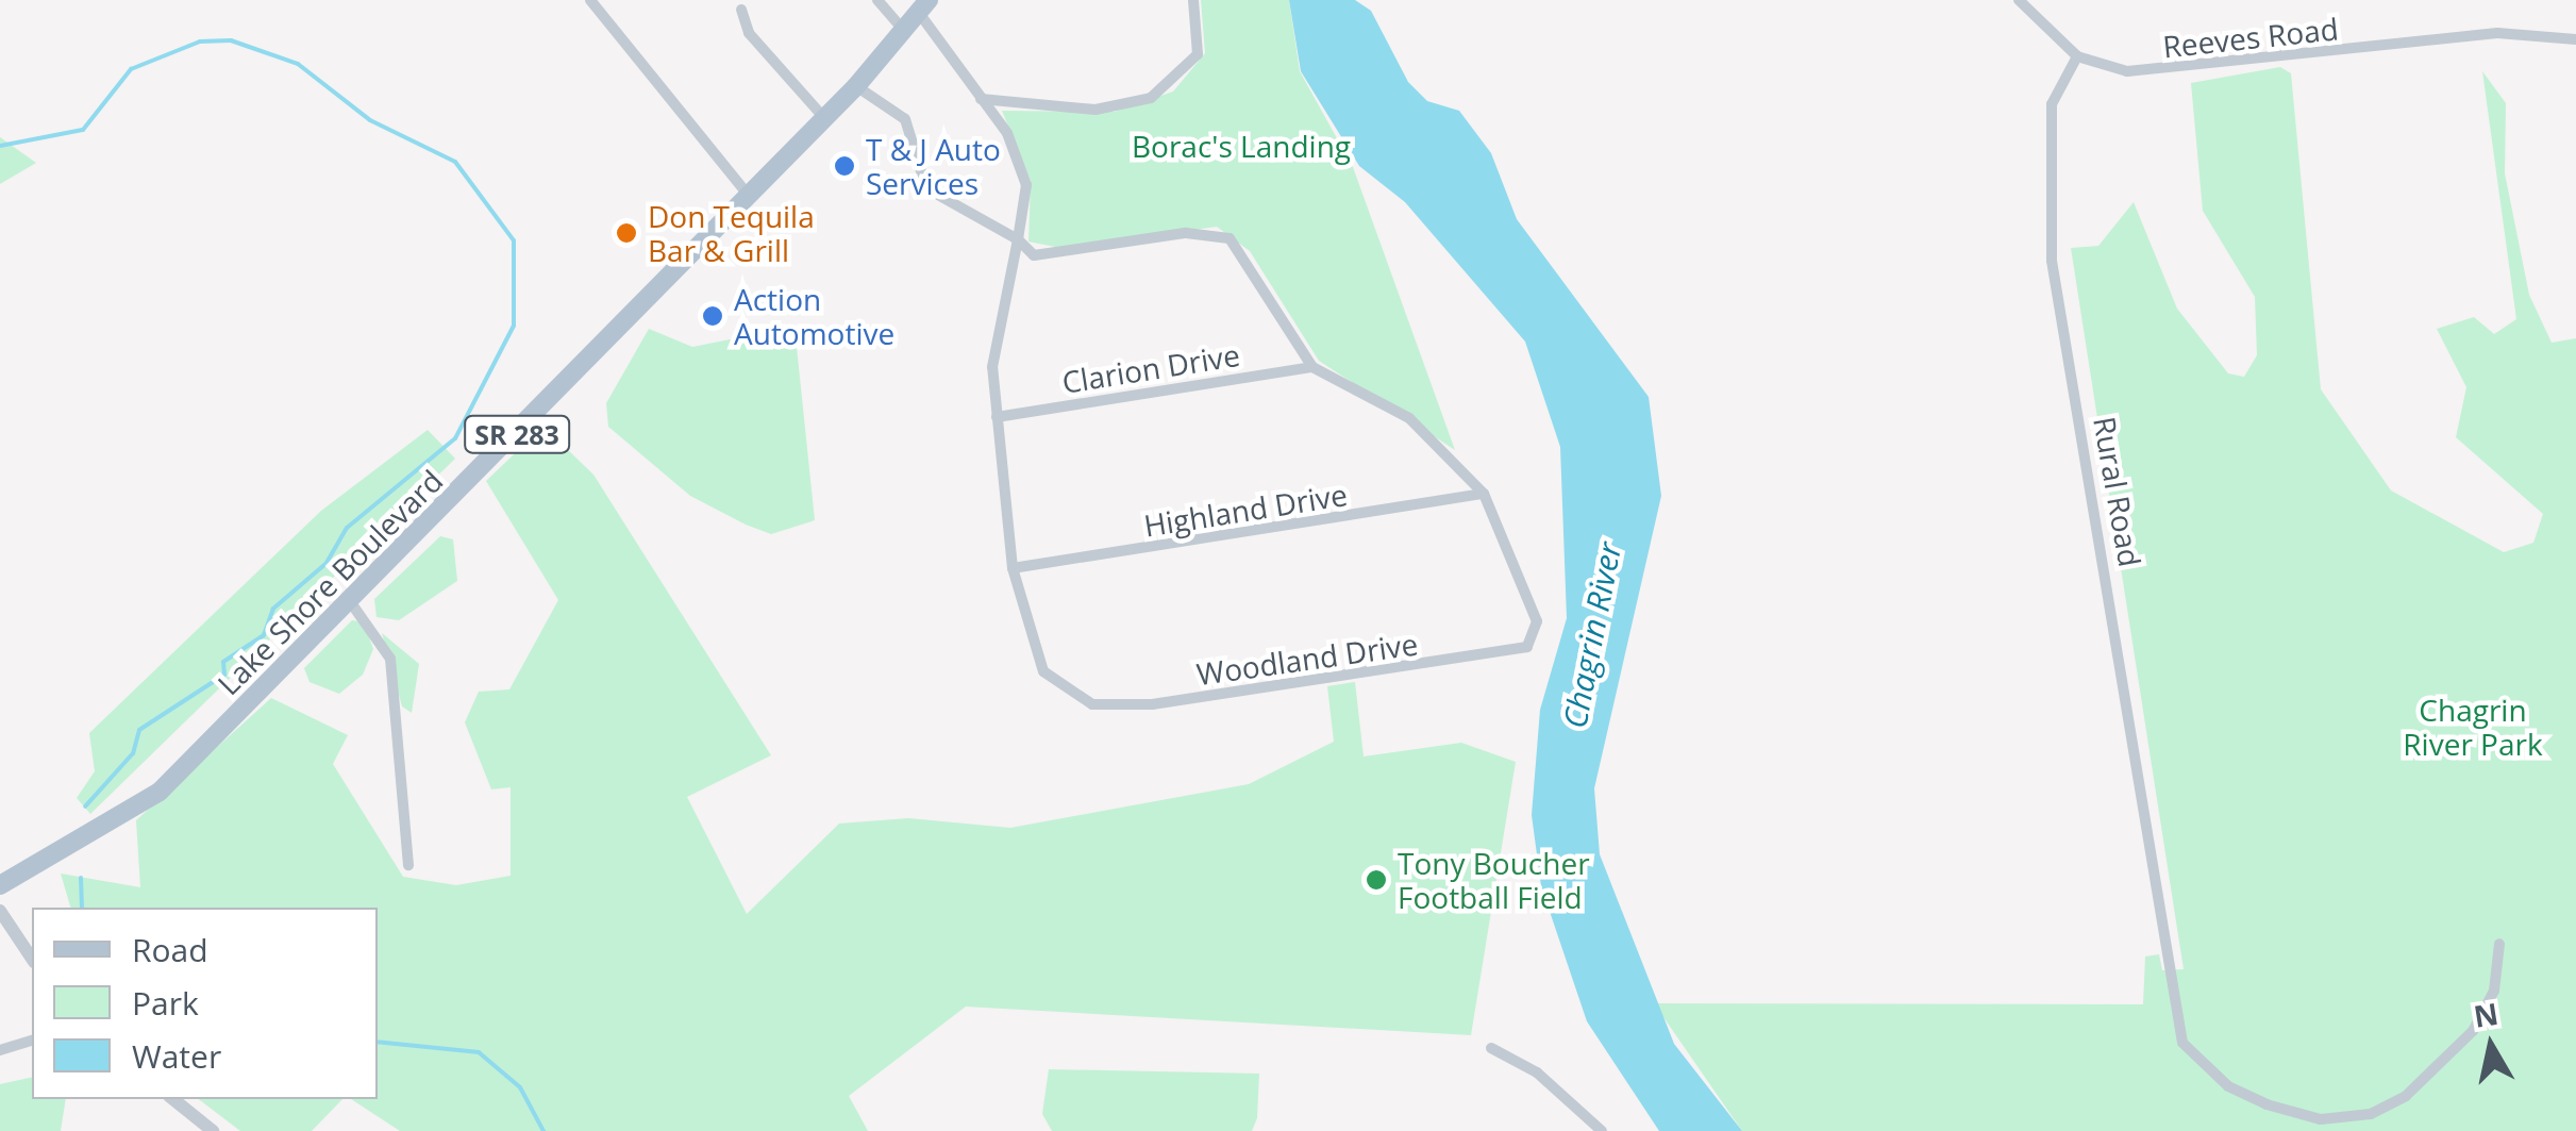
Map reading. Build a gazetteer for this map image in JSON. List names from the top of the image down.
{
  "streets": {
    "main road": ["SR 283", "Lake Shore Boulevard"],
    "street": [
      "Reeves Road",
      "Clarion Drive",
      "Rural Road",
      "Highland Drive",
      "Woodland Drive"
    ]
  },
  "crossings": [
    ["Reeves Road", "Rural Road"],
    ["Highland Drive", "Woodland Drive"]
  ],
  "water": ["Chagrin River"],
  "parks": ["Borac's Landing", "Chagrin River Park"],
  "places": [
    "T & J Auto Services",
    "Don Tequila Bar & Grill",
    "Action Automotive",
    "Tony Boucher Football Field"
  ],
  "legend": ["Road", "Park", "Water"],
  "north": "top"
}
